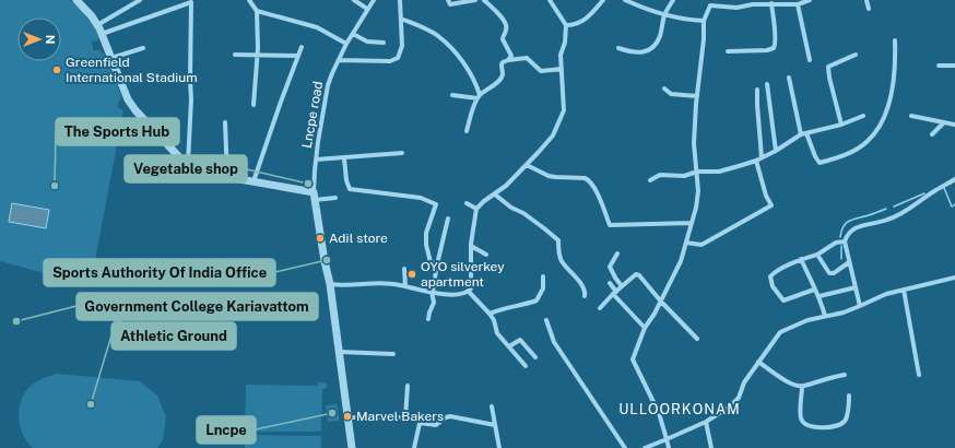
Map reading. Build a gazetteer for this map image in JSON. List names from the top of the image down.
{
  "streets": {
    "street": ["Lncpe road"]
  },
  "districts": ["ULLOORKONAM"],
  "places": [
    "Greenfield International Stadium",
    "Vegetable shop",
    "The Sports Hub",
    "Adil store",
    "Sports Authority Of India Office",
    "OYO silverkey apartment",
    "Government College Kariavattom",
    "Athletic Ground",
    "Lncpe",
    "Marvel Bakers"
  ],
  "north": "right"
}
